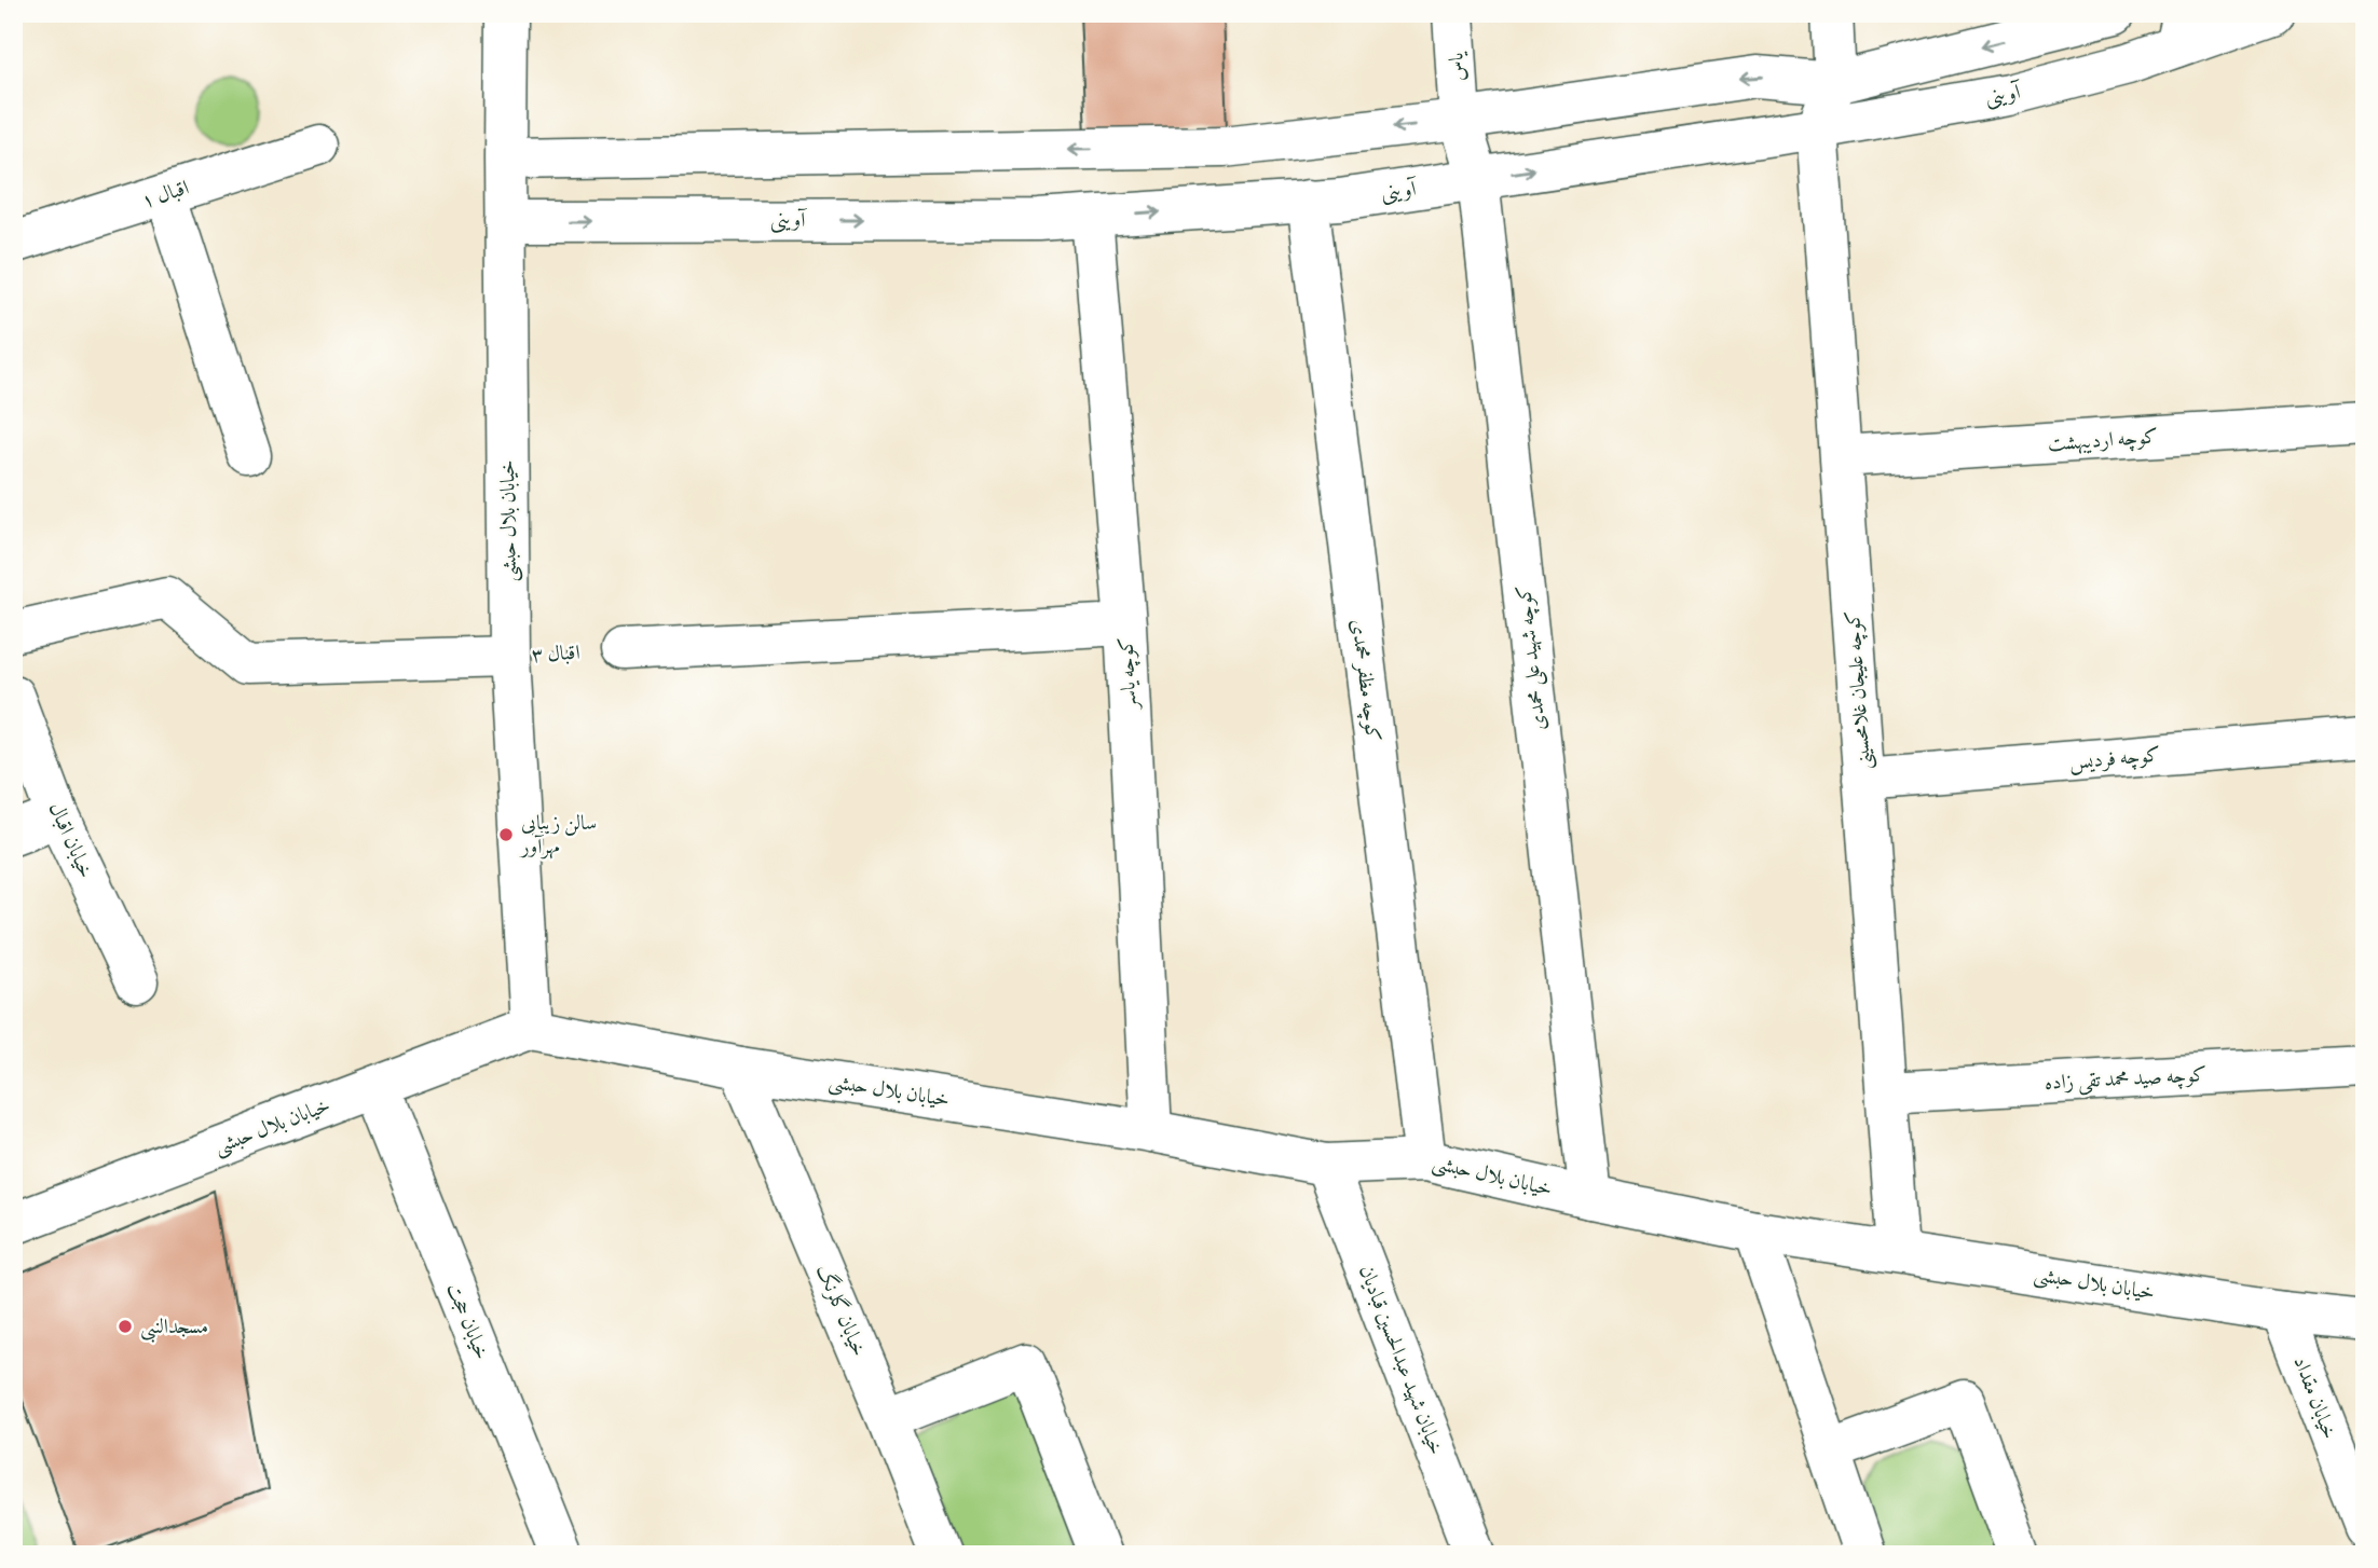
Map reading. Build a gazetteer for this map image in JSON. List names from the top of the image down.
{
  "streets": {
    "street": [
      "یاس",
      "آوینی",
      "اقبال ۱",
      "کوچه اردیبهشت",
      "خیابان بلال حبشی",
      "اقبال ۳",
      "کوچه شهید علی محمدی",
      "کوچه یاسر",
      "کوچه مظفر محمدی",
      "کوچه علیجان غلامحسینی",
      "کوچه فردیس",
      "خیابان اقبال",
      "کوچه صید محمد تقی زاده",
      "خیابان گلرنگ",
      "خیابان حجت",
      "خیابان شهید عبدالحسین قبادیان",
      "خیابان مقداد"
    ]
  },
  "crossings": [
    ["یاس", "کوچه شهید علی محمدی"],
    ["آوینی", "خیابان بلال حبشی"],
    ["آوینی", "کوچه شهید علی محمدی"],
    ["آوینی", "کوچه یاسر"],
    ["آوینی", "کوچه مظفر محمدی"],
    ["آوینی", "کوچه علیجان غلامحسینی"],
    ["کوچه اردیبهشت", "کوچه علیجان غلامحسینی"],
    ["خیابان بلال حبشی", "اقبال ۳"],
    ["خیابان بلال حبشی", "کوچه شهید علی محمدی"],
    ["خیابان بلال حبشی", "کوچه یاسر"],
    ["خیابان بلال حبشی", "کوچه مظفر محمدی"],
    ["خیابان بلال حبشی", "کوچه علیجان غلامحسینی"],
    ["خیابان بلال حبشی", "خیابان گلرنگ"],
    ["خیابان بلال حبشی", "خیابان حجت"],
    ["خیابان بلال حبشی", "خیابان شهید عبدالحسین قبادیان"],
    ["خیابان بلال حبشی", "خیابان مقداد"],
    ["کوچه علیجان غلامحسینی", "کوچه فردیس"],
    ["کوچه علیجان غلامحسینی", "کوچه صید محمد تقی زاده"]
  ],
  "places": ["سالن زیبایی مهرآور", "مسجدالنبی"]
}
